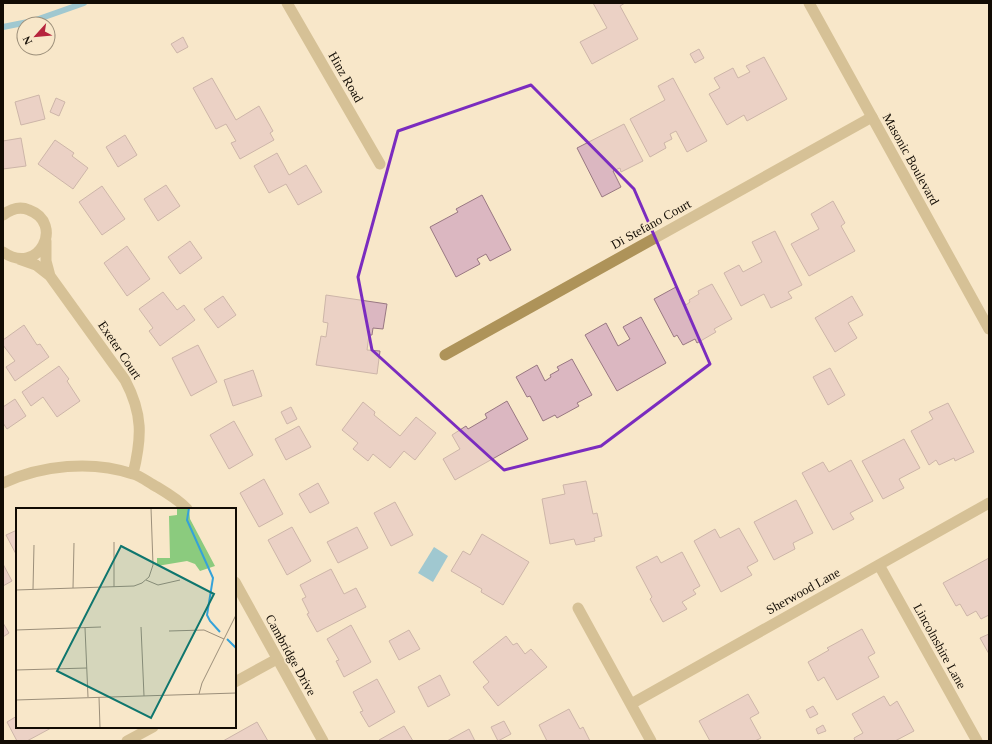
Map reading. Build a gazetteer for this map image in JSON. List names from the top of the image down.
{
  "streets": {
    "street": [
      "Hinz Road",
      "Masonic Boulevard",
      "Di Stefano Court",
      "Exeter Court",
      "Sherwood Lane",
      "Lincolnshire Lane",
      "Cambridge Drive"
    ]
  },
  "crossings": [
    ["Masonic Boulevard", "Di Stefano Court"],
    ["Sherwood Lane", "Lincolnshire Lane"]
  ],
  "north": "bottom left"
}
